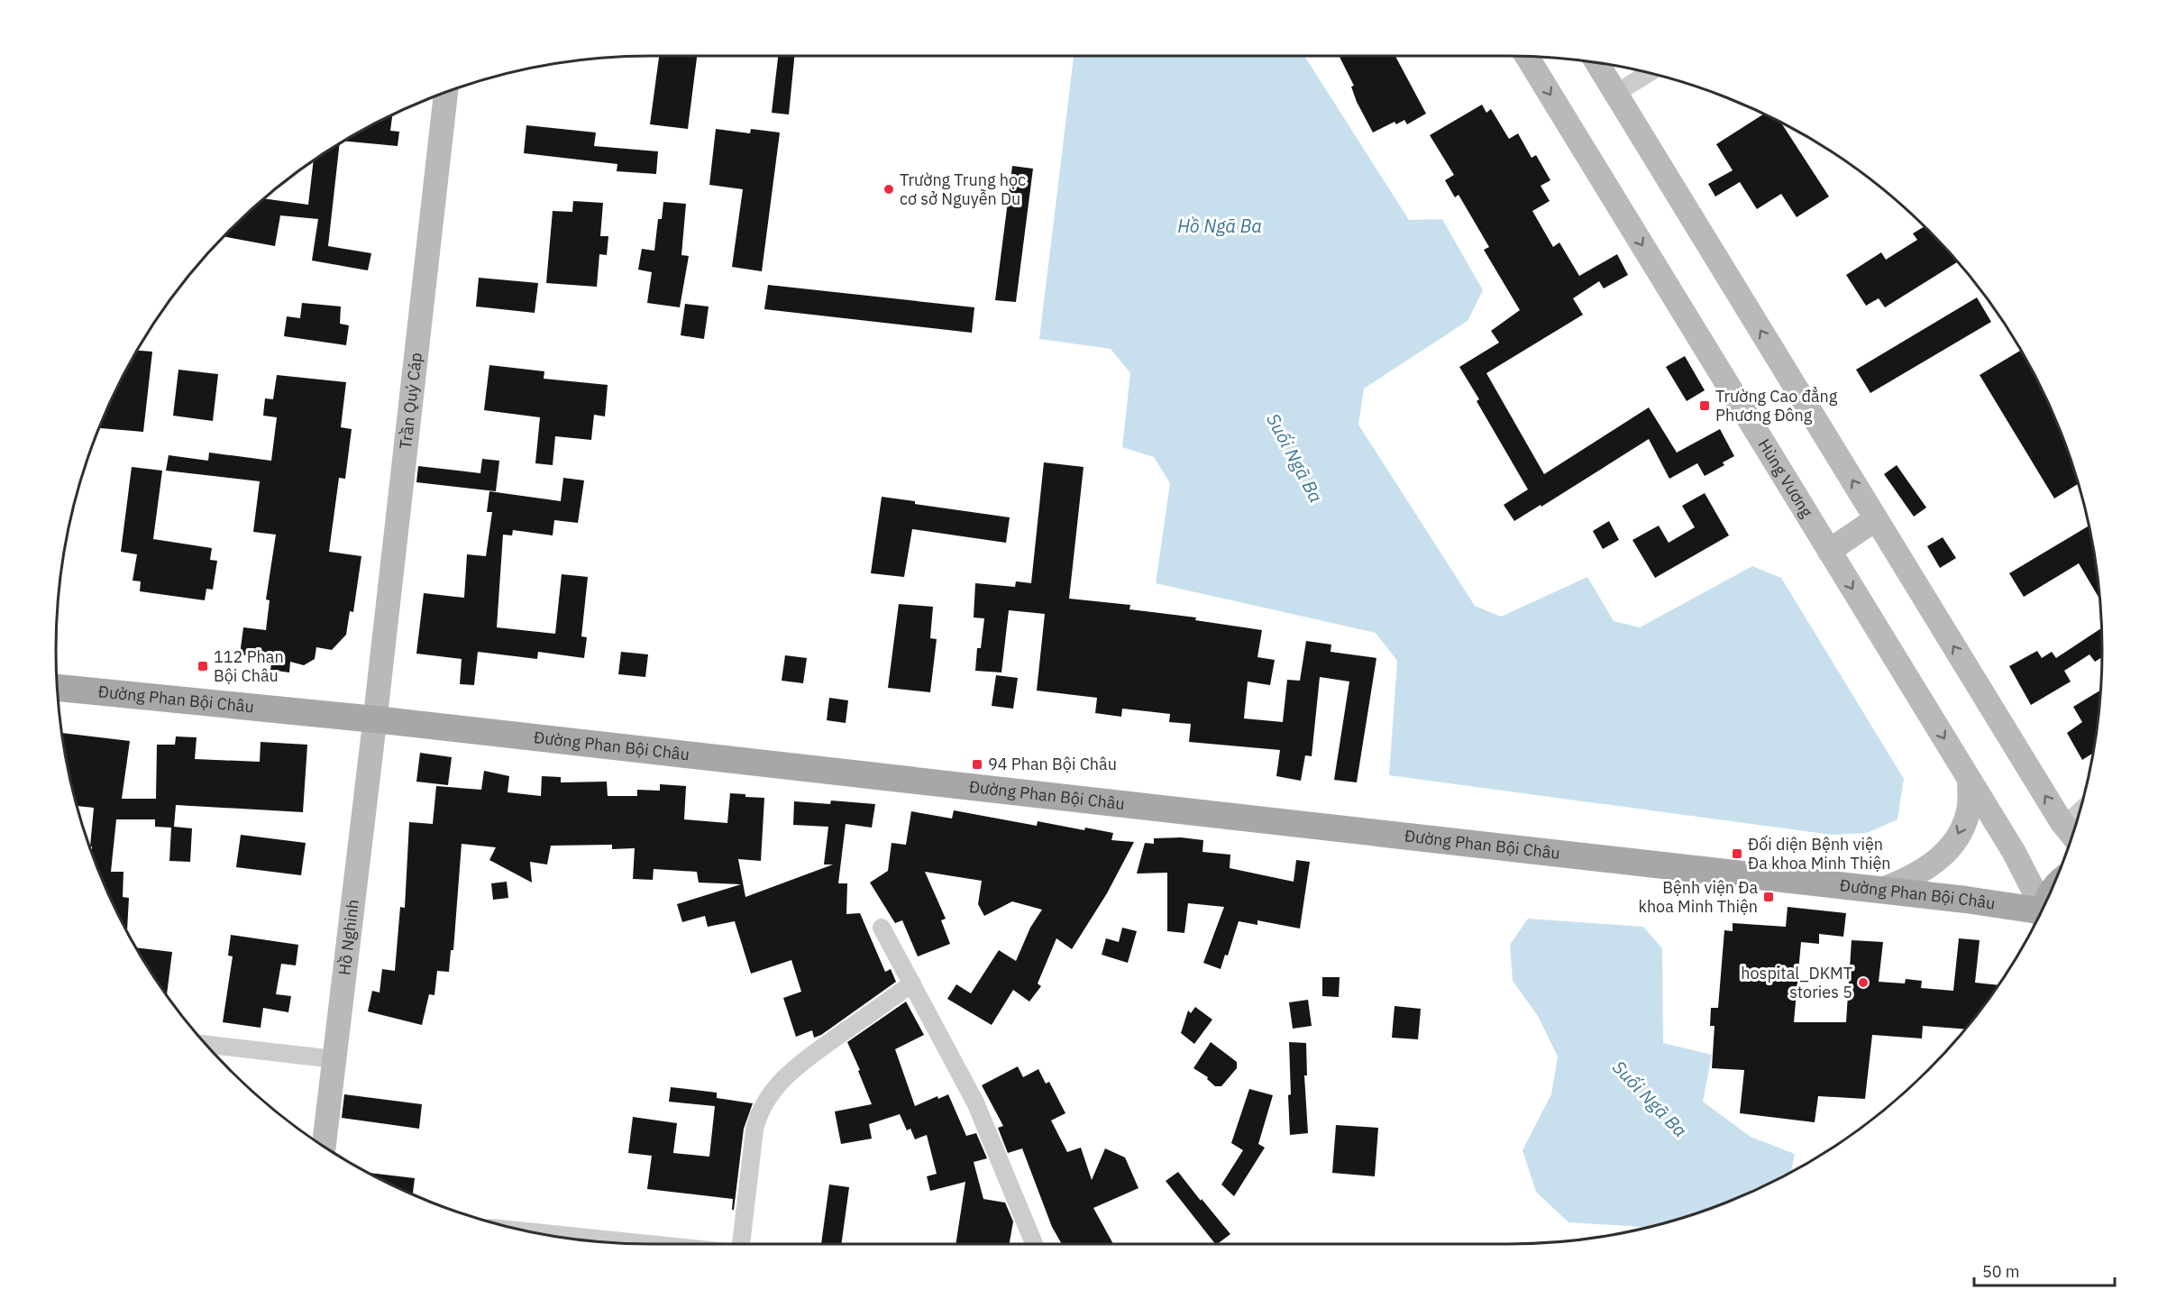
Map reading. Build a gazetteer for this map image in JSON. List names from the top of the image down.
{
  "streets": {
    "main road": [
      "Trần Quý Cáp",
      "Hùng Vương",
      "Đường Phan Bội Châu",
      "Hồ Nghinh"
    ]
  },
  "crossings": [
    ["Trần Quý Cáp", "Đường Phan Bội Châu"],
    ["Trần Quý Cáp", "Hồ Nghinh"],
    ["Đường Phan Bội Châu", "Hồ Nghinh"]
  ],
  "water": ["Hồ Ngã Ba", "Suối Ngã Ba"],
  "places": {
    "other": ["Trường Trung học cơ sở Nguyễn Du", "hospital_DKMT stories 5"],
    "transit": [
      "Trường Cao đẳng Phương Đông",
      "112 Phan Bội Châu",
      "94 Phan Bội Châu",
      "Đối diện Bệnh viện Đa khoa Minh Thiện",
      "Bệnh viện Đa khoa Minh Thiện"
    ]
  },
  "scale_bar": "50 m"
}
